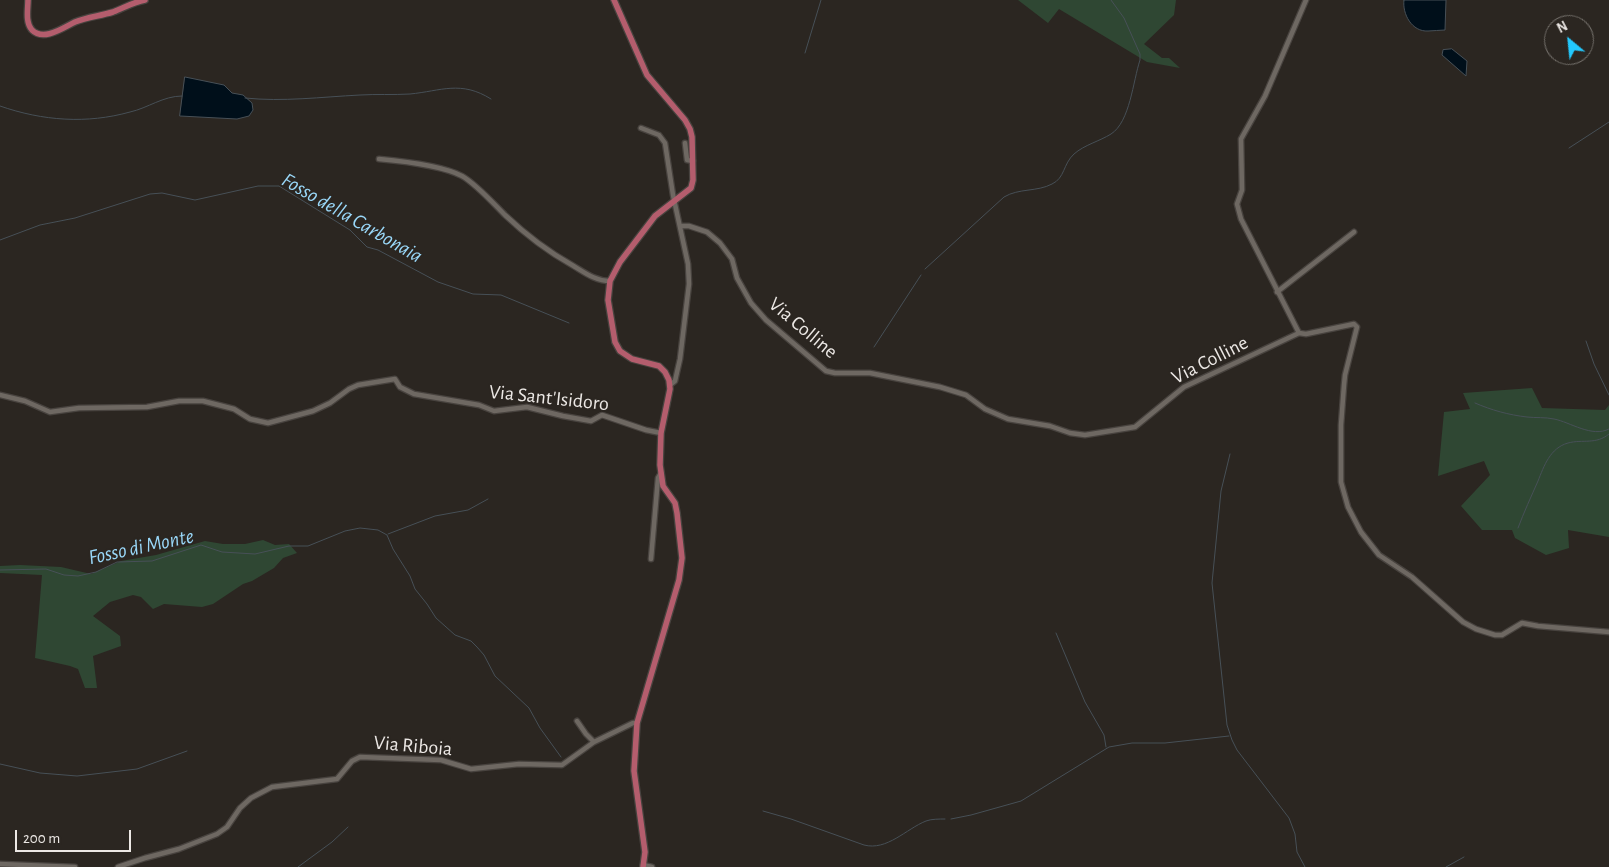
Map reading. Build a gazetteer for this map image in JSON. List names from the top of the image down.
{
  "streets": {
    "street": ["Via Colline", "Via Sant'Isidoro", "Via Riboia"]
  },
  "water": ["Fosso della Carbonaia", "Fosso di Monte"],
  "scale_bar": "200 m",
  "north": "top left"
}
